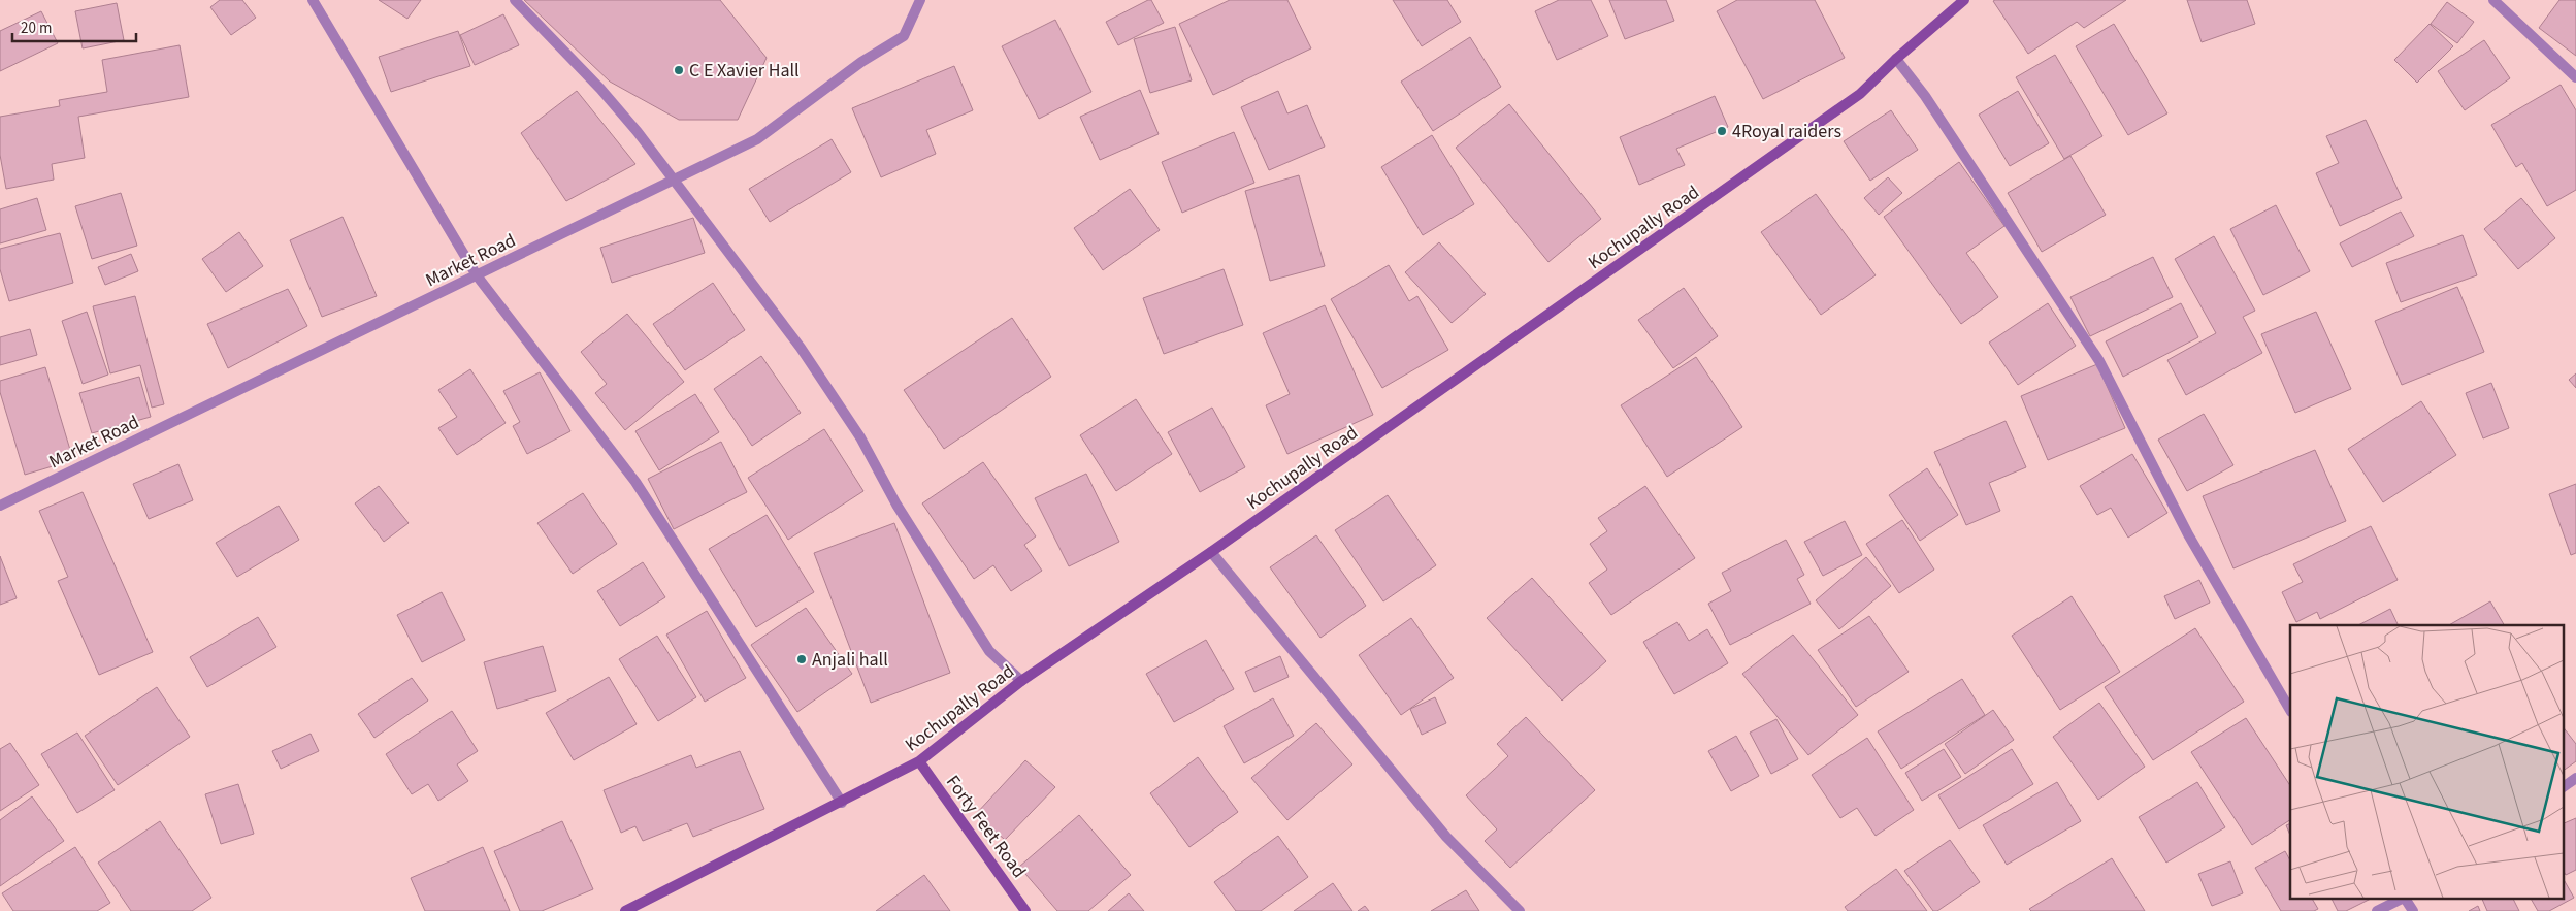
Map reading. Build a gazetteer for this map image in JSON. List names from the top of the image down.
{
  "streets": {
    "main road": ["Kochupally Road", "Forty Feet Road"],
    "street": ["Market Road"]
  },
  "crossings": [
    ["Kochupally Road", "Forty Feet Road"]
  ],
  "places": ["C E Xavier Hall", "4Royal raiders", "Anjali hall"],
  "scale_bar": "20 m"
}
